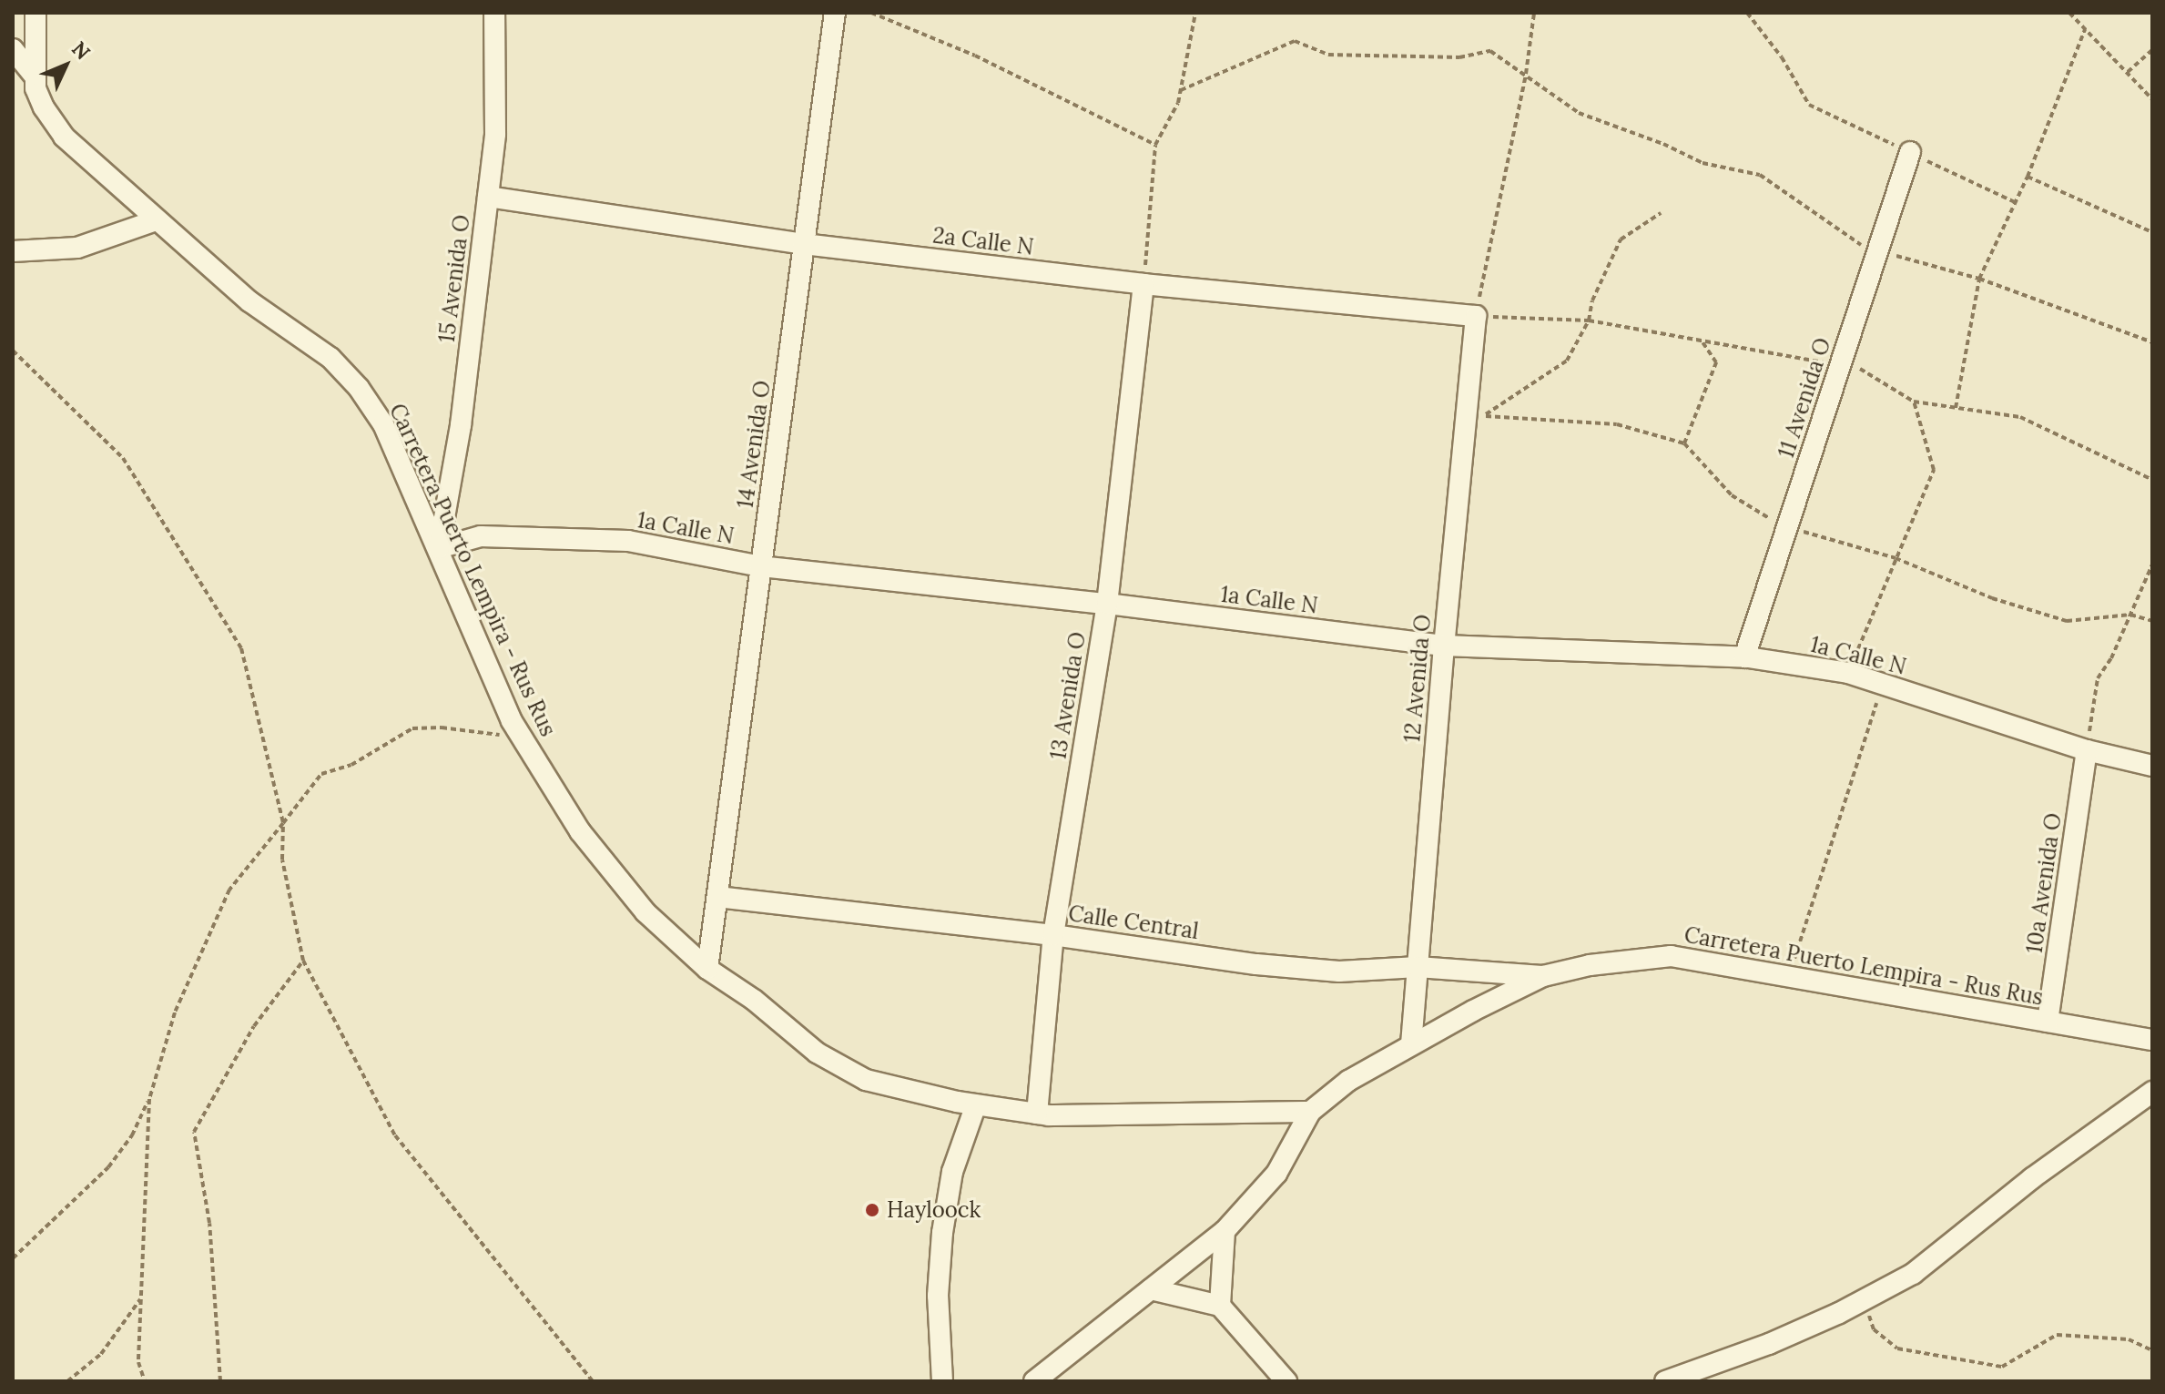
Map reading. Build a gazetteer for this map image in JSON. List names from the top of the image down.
{
  "streets": {
    "street": [
      "2a Calle N",
      "15 Avenida O",
      "11 Avenida O",
      "14 Avenida O",
      "1a Calle N",
      "Carretera Puerto Lempira - Rus Rus",
      "12 Avenida O",
      "13 Avenida O",
      "10a Avenida O",
      "Calle Central"
    ]
  },
  "crossings": [
    ["2a Calle N", "15 Avenida O"],
    ["2a Calle N", "14 Avenida O"],
    ["2a Calle N", "12 Avenida O"],
    ["2a Calle N", "13 Avenida O"],
    ["15 Avenida O", "1a Calle N"],
    ["15 Avenida O", "Carretera Puerto Lempira - Rus Rus"],
    ["11 Avenida O", "1a Calle N"],
    ["14 Avenida O", "1a Calle N"],
    ["14 Avenida O", "Carretera Puerto Lempira - Rus Rus"],
    ["14 Avenida O", "Calle Central"],
    ["1a Calle N", "Carretera Puerto Lempira - Rus Rus"],
    ["1a Calle N", "12 Avenida O"],
    ["1a Calle N", "13 Avenida O"],
    ["1a Calle N", "10a Avenida O"],
    ["Carretera Puerto Lempira - Rus Rus", "12 Avenida O"],
    ["Carretera Puerto Lempira - Rus Rus", "13 Avenida O"],
    ["Carretera Puerto Lempira - Rus Rus", "10a Avenida O"],
    ["Carretera Puerto Lempira - Rus Rus", "Calle Central"],
    ["12 Avenida O", "Calle Central"],
    ["13 Avenida O", "Calle Central"]
  ],
  "places": ["Hayloock"],
  "north": "top right"
}
